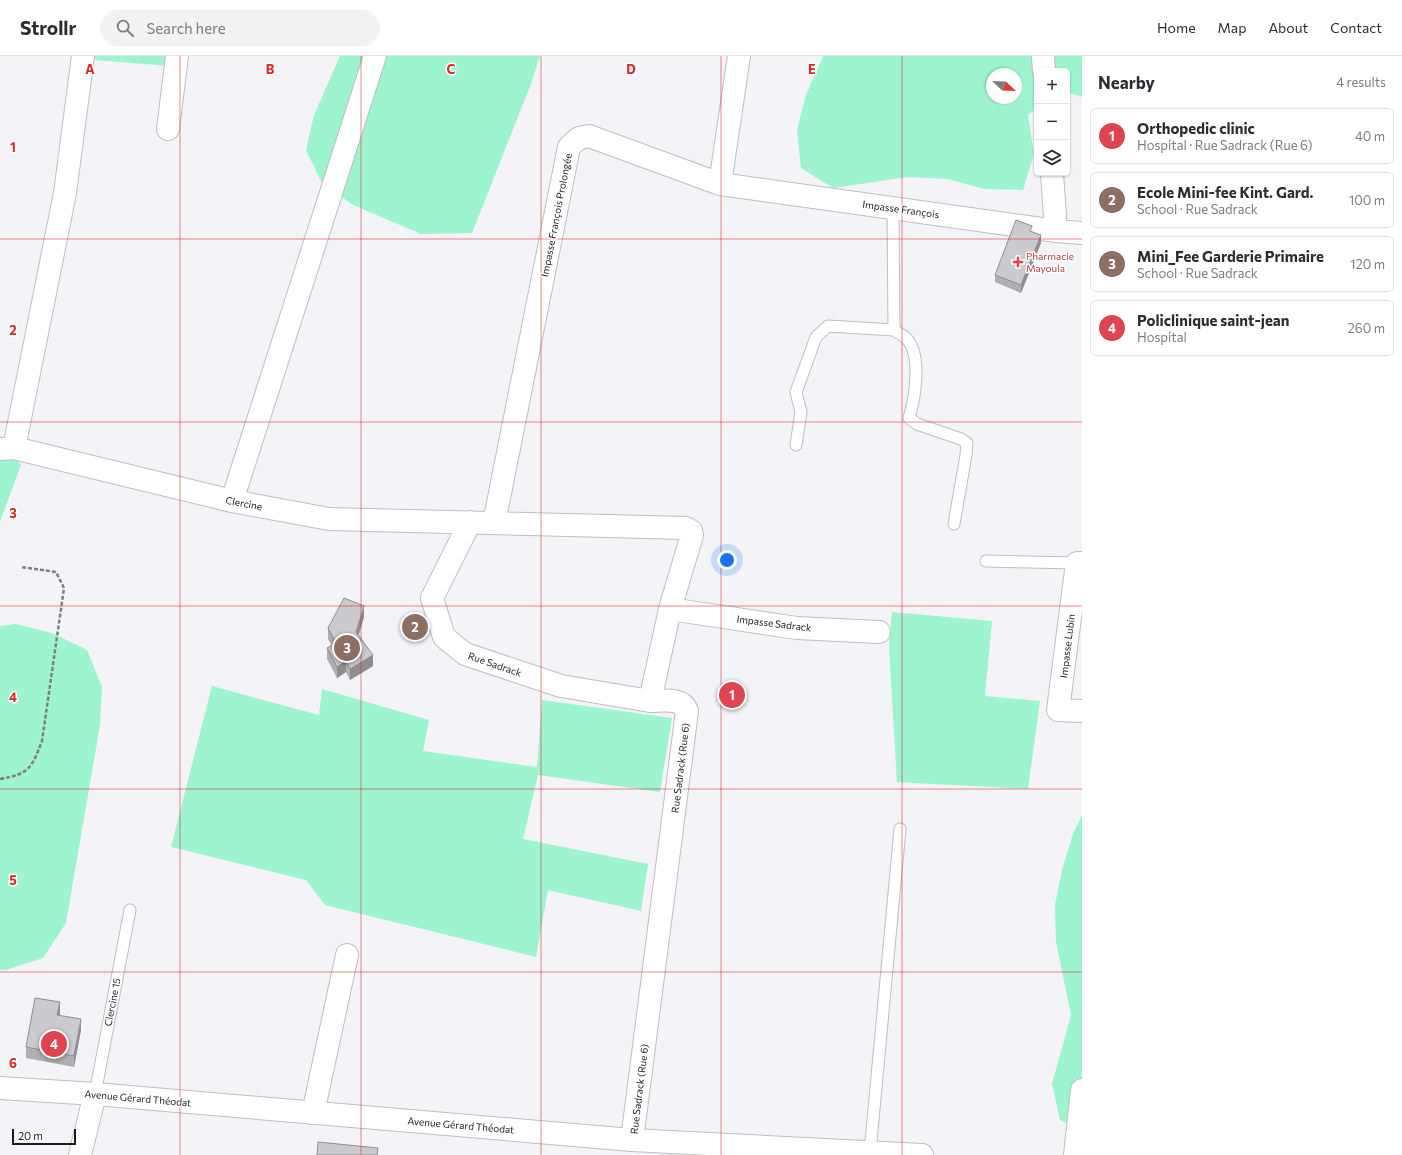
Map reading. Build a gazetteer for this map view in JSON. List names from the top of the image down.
{
  "streets": {
    "street": [
      "Impasse François",
      "Impasse François Prolongée",
      "Clercine",
      "Impasse Sadrack",
      "Impasse Lubin",
      "Rue Sadrack",
      "Rue Sadrack (Rue 6)",
      "Avenue Gérard Théodat"
    ],
    "lane": ["Clercine 15"]
  },
  "crossings": [
    ["Impasse François", "Impasse François Prolongée"],
    ["Impasse François Prolongée", "Clercine"],
    ["Clercine", "Rue Sadrack"],
    ["Rue Sadrack", "Rue Sadrack (Rue 6)"],
    ["Rue Sadrack (Rue 6)", "Avenue Gérard Théodat"],
    ["Clercine 15", "Avenue Gérard Théodat"]
  ],
  "places": {
    "health": ["Pharmacie Mayoula"]
  },
  "scale_bar": "20 m",
  "north": "bottom right",
  "page": {
    "header": "Strollr",
    "search": "Search here",
    "nav": [
      "Home",
      "Map",
      "About",
      "Contact"
    ],
    "heading": ["Nearby", "4 results"],
    "map_buttons": ["+", "−"],
    "list": [
      {
        "mark": "1",
        "name": "Orthopedic clinic",
        "note": "Hospital · Rue Sadrack (Rue 6)",
        "value": "40 m"
      },
      {
        "mark": "2",
        "name": "Ecole Mini-fee Kint. Gard.",
        "note": "School · Rue Sadrack",
        "value": "100 m"
      },
      {
        "mark": "3",
        "name": "Mini_Fee Garderie Primaire",
        "note": "School · Rue Sadrack",
        "value": "120 m"
      },
      {
        "mark": "4",
        "name": "Policlinique saint-jean",
        "note": "Hospital",
        "value": "260 m"
      }
    ],
    "pins": [
      "2",
      "3",
      "1",
      "4"
    ],
    "scale": "20 m"
  },
  "grid": {
    "columns": [
      "A",
      "B",
      "C",
      "D",
      "E"
    ],
    "rows": [
      "1",
      "2",
      "3",
      "4",
      "5",
      "6"
    ]
  }
}
